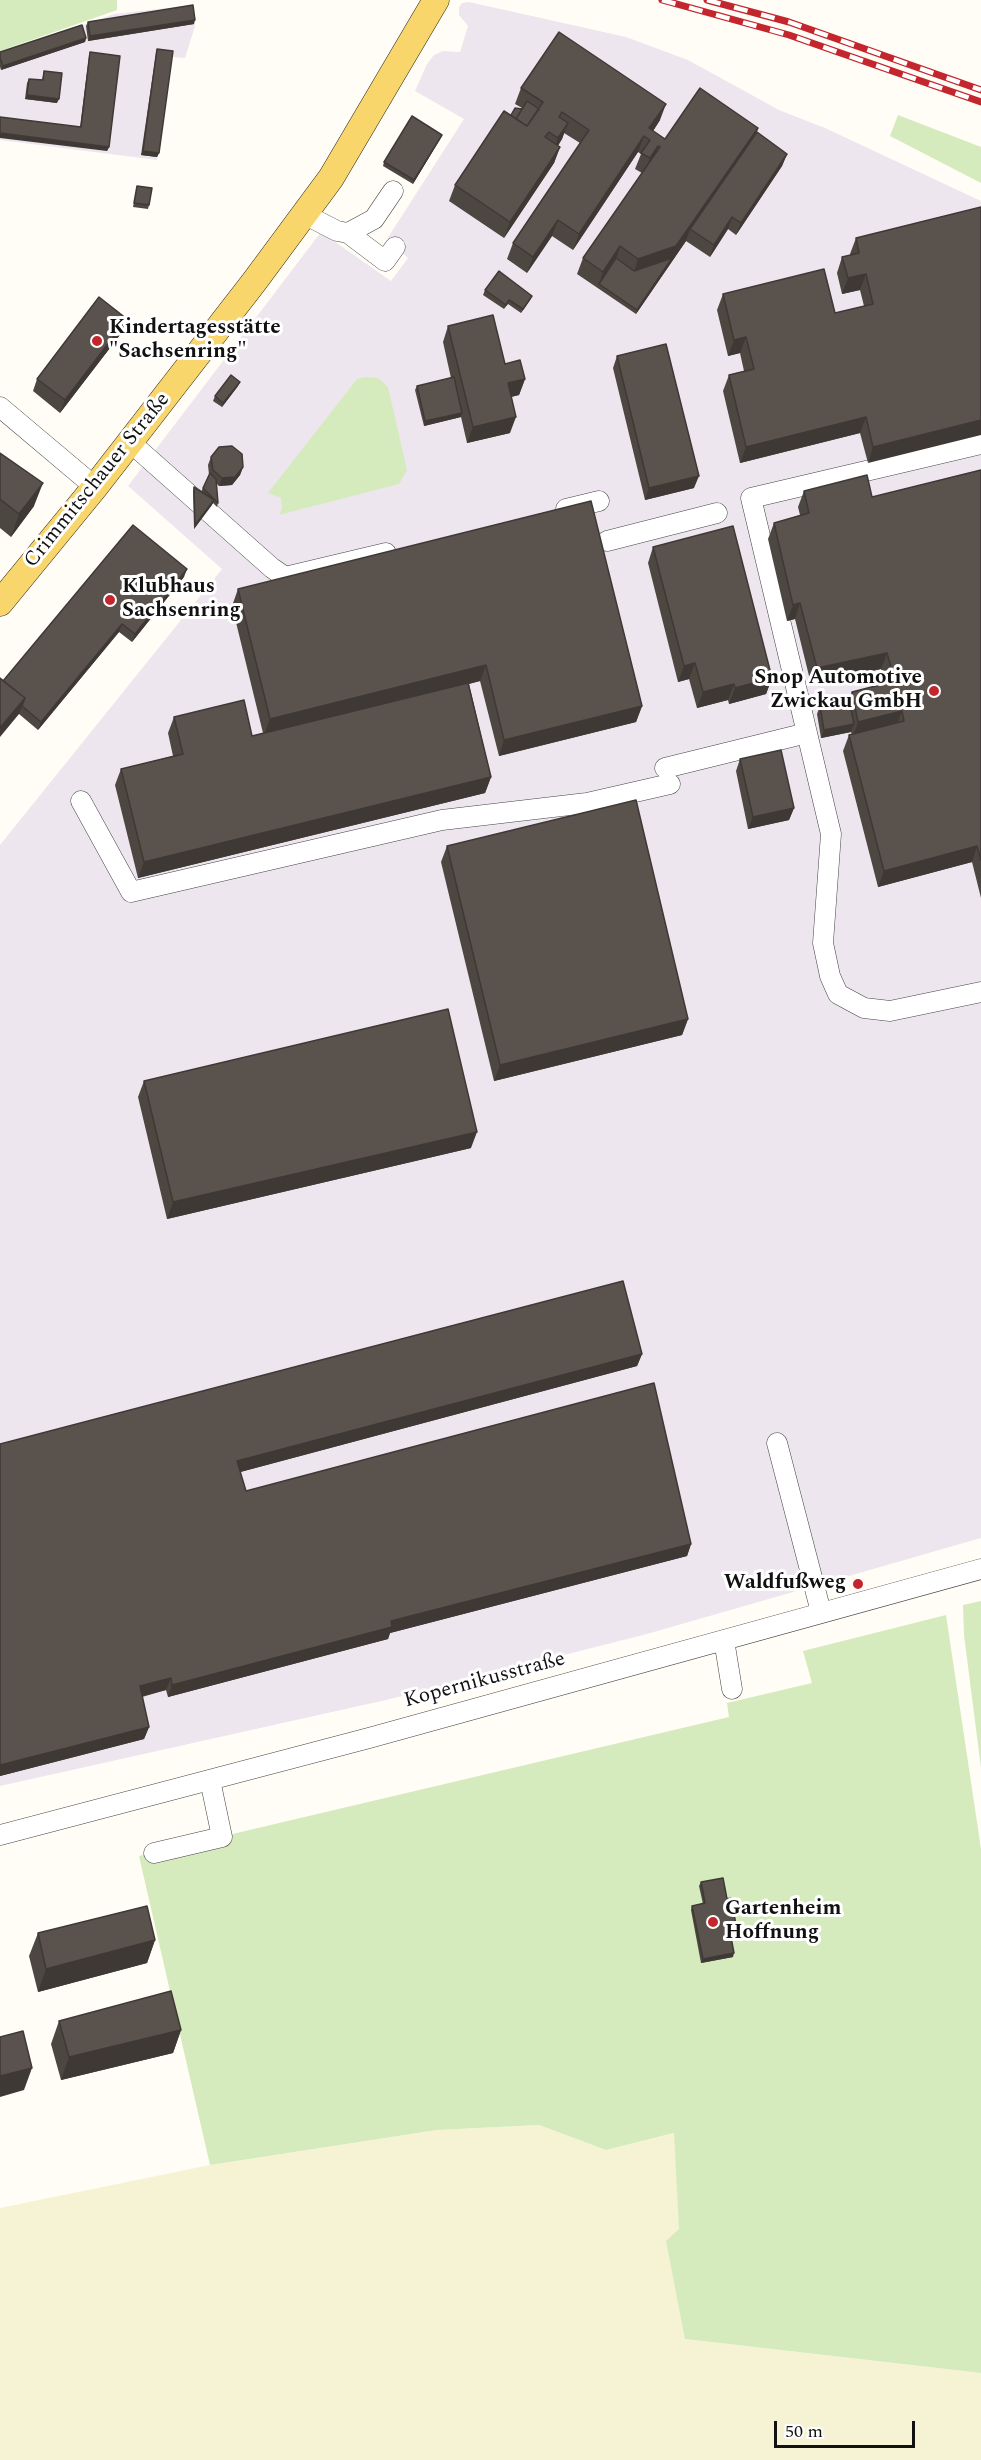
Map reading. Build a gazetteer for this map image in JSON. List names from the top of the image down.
{
  "streets": {
    "main road": ["Crimmitschauer Straße"],
    "street": ["Kopernikusstraße"]
  },
  "places": [
    "Kindertagesstätte \"Sachsenring\"",
    "Klubhaus Sachsenring",
    "Snop Automotive Zwickau GmbH",
    "Waldfußweg",
    "Gartenheim Hoffnung"
  ],
  "scale_bar": "50 m"
}
